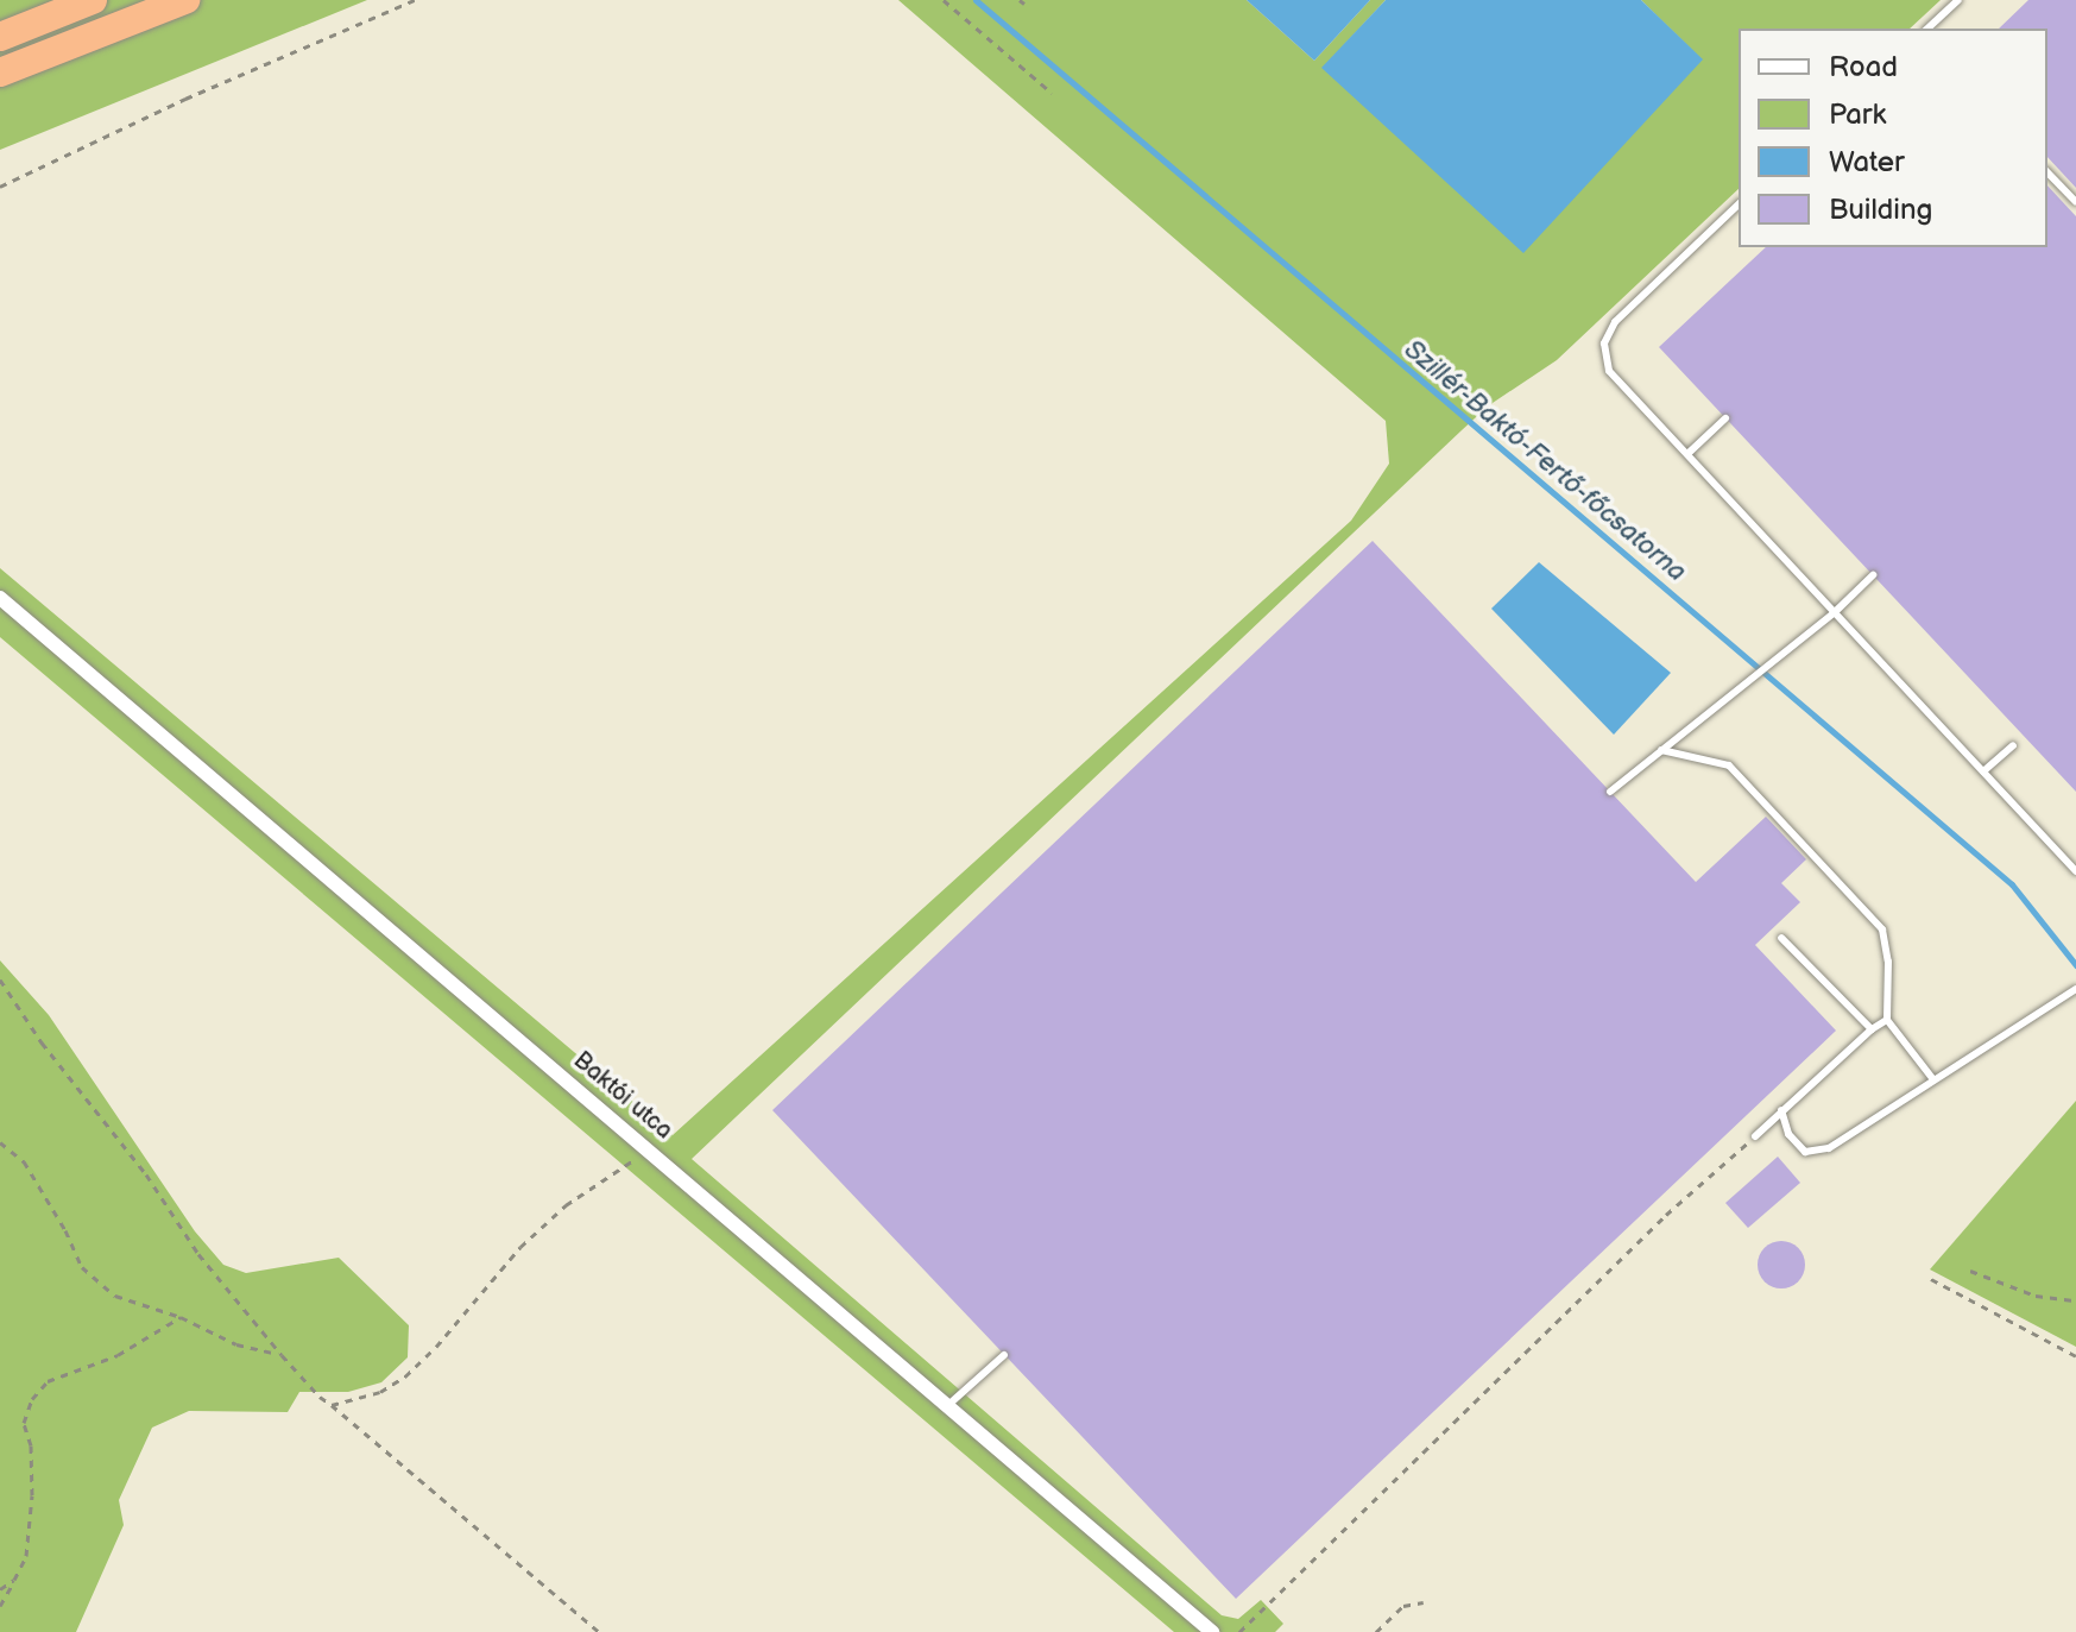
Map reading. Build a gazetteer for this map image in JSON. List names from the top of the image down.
{
  "streets": {
    "street": ["Baktói utca"]
  },
  "water": ["Szillér-Baktó-Fertő-főcsatorna"],
  "legend": [
    "Road",
    "Park",
    "Water",
    "Building"
  ]
}
